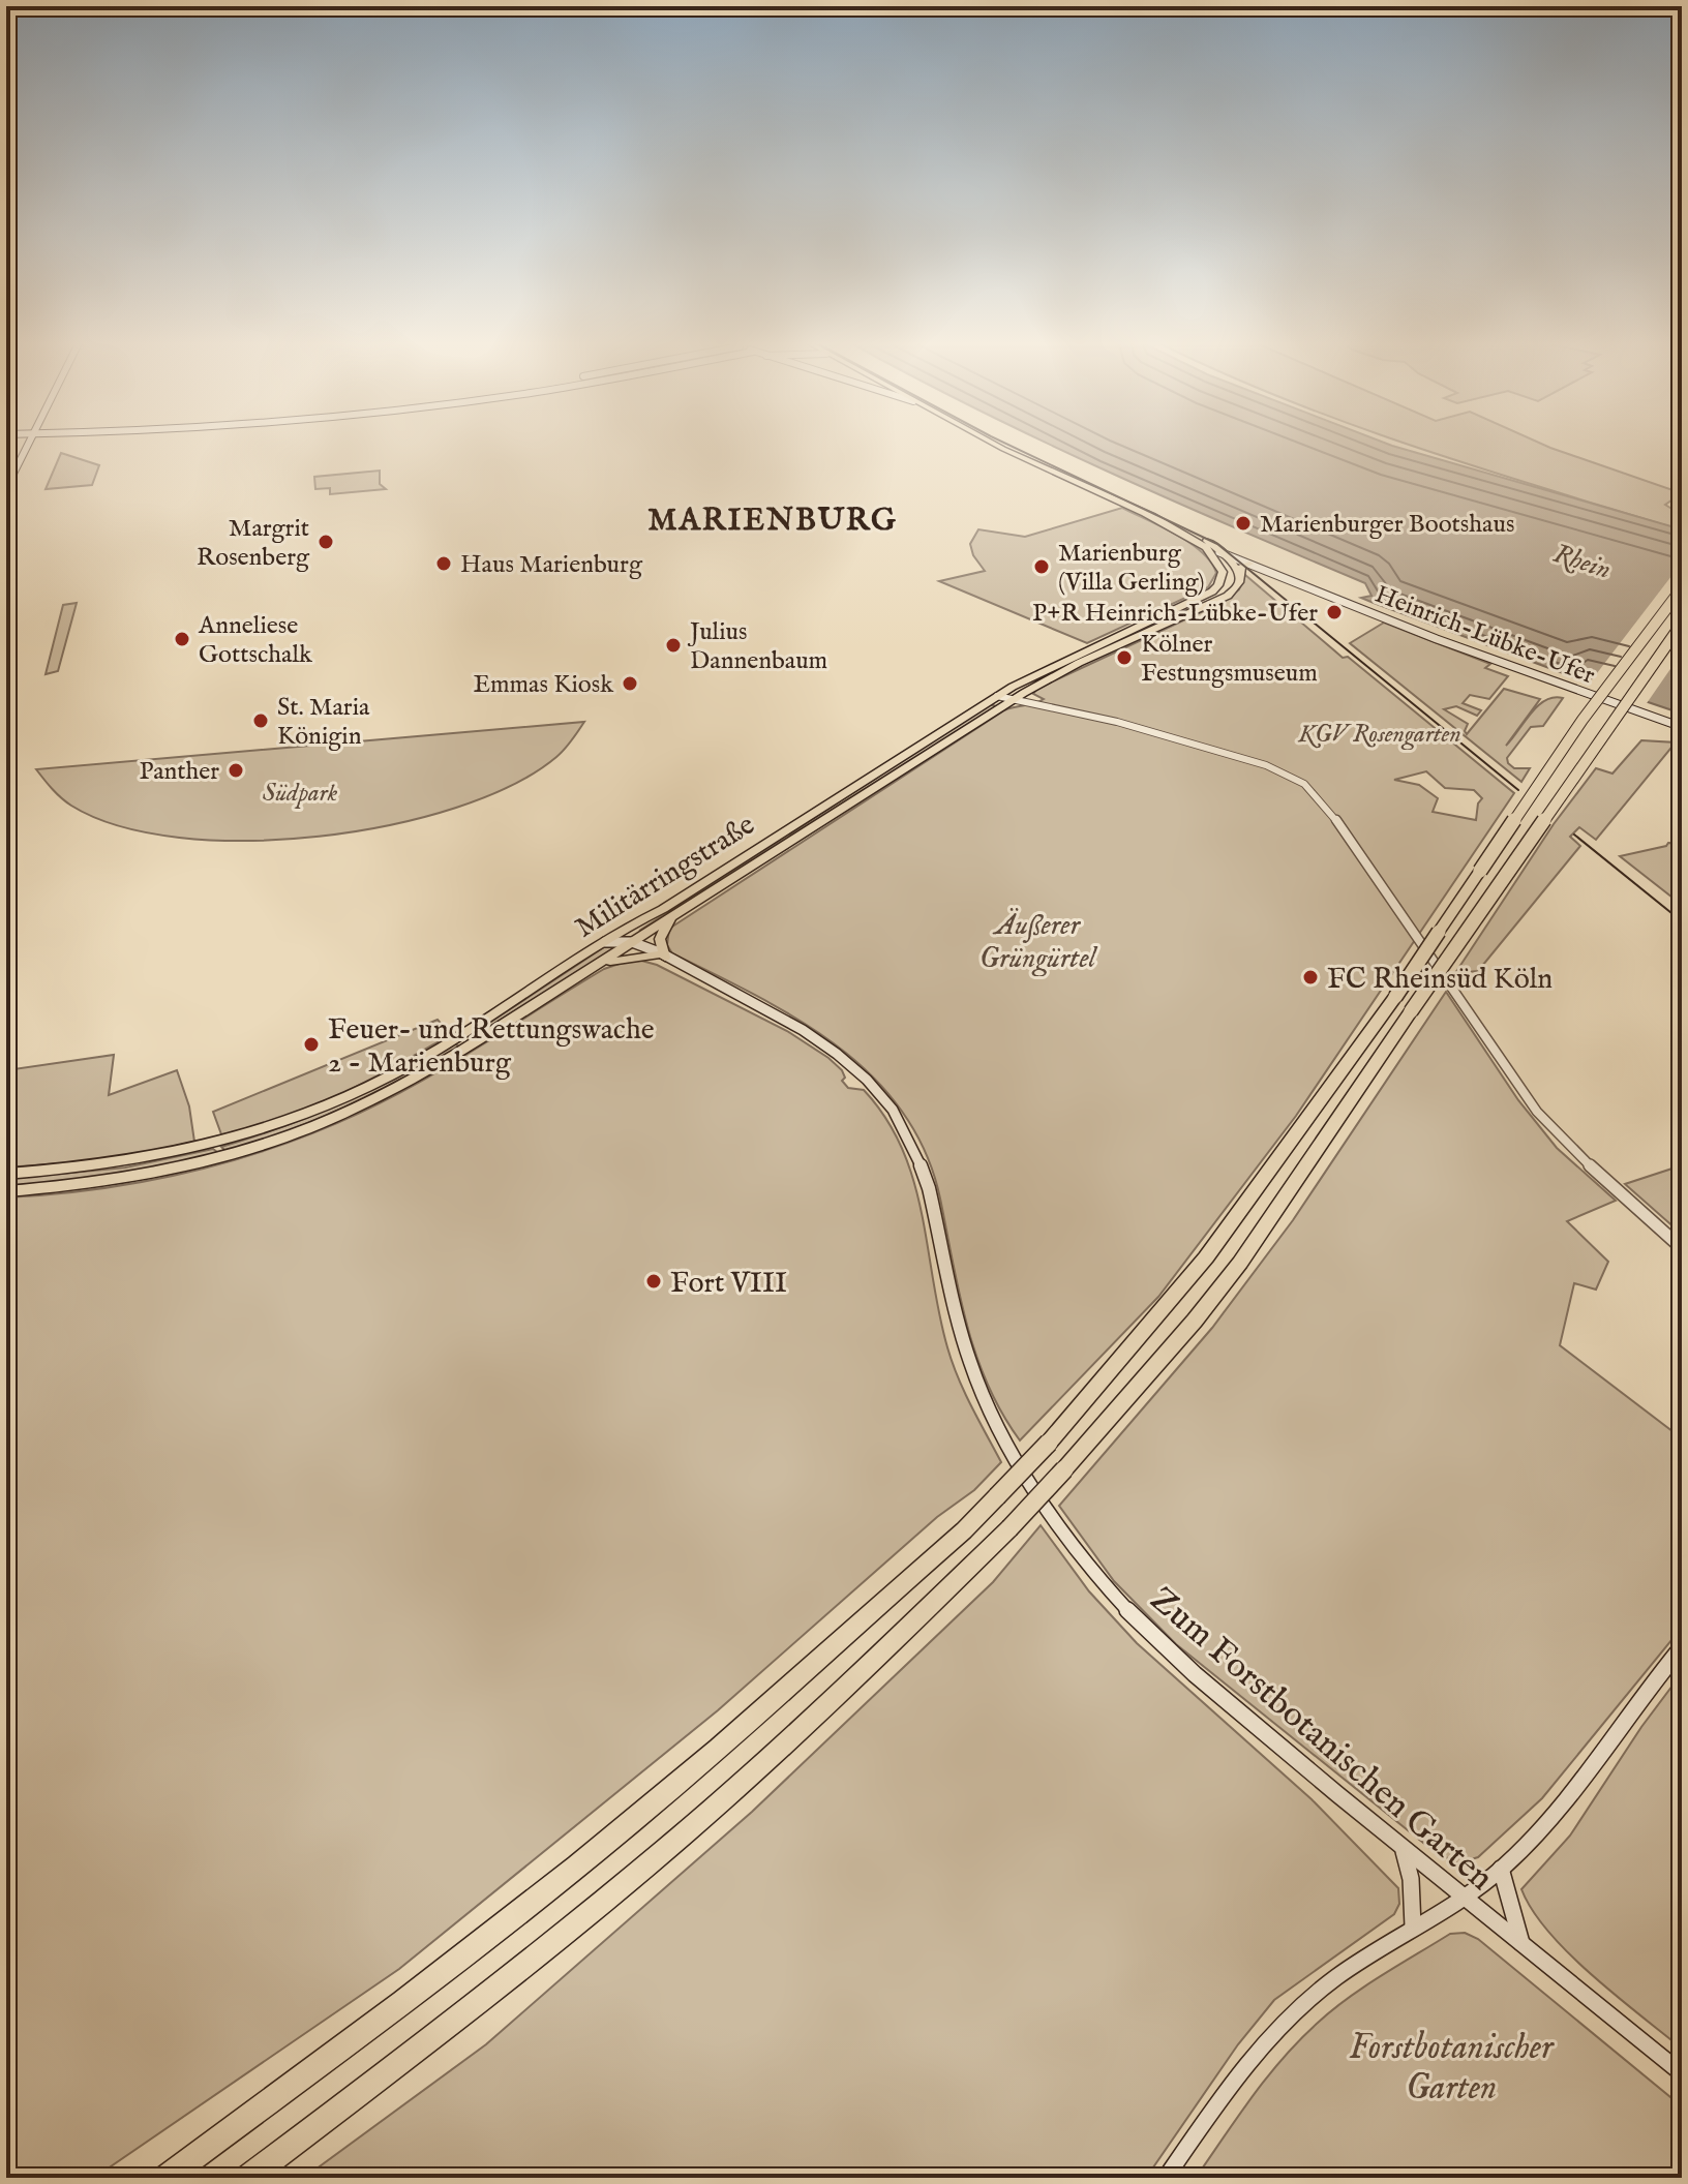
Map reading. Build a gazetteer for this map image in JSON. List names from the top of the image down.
{
  "streets": {
    "main road": ["Heinrich-Lübke-Ufer", "Militärringstraße", "Zum Forstbotanischen Garten"]
  },
  "crossings": [
    ["Heinrich-Lübke-Ufer", "Militärringstraße"],
    ["Militärringstraße", "Zum Forstbotanischen Garten"]
  ],
  "districts": ["MARIENBURG"],
  "water": ["Rhein"],
  "parks": [
    "KGV Rosengarten",
    "Südpark",
    "Äußerer Grüngürtel",
    "Forstbotanischer Garten"
  ],
  "places": [
    "Marienburger Bootshaus",
    "Margrit Rosenberg",
    "Haus Marienburg",
    "Marienburg (Villa Gerling)",
    "P+R Heinrich-Lübke-Ufer",
    "Anneliese Gottschalk",
    "Julius Dannenbaum",
    "Kölner Festungsmuseum",
    "Emmas Kiosk",
    "St. Maria Königin",
    "Panther",
    "FC Rheinsüd Köln",
    "Feuer- und Rettungswache 2 - Marienburg",
    "Fort VIII"
  ]
}
